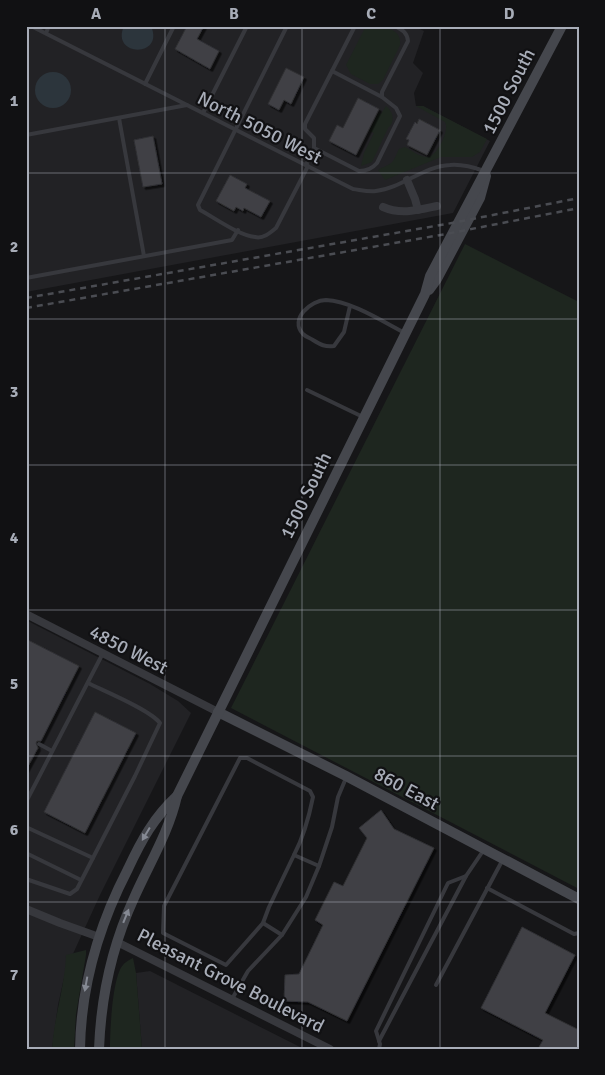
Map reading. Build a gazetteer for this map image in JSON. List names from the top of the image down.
{
  "streets": {
    "street": [
      "1500 South",
      "4850 West",
      "860 East",
      "Pleasant Grove Boulevard"
    ],
    "lane": ["North 5050 West"]
  },
  "crossings": [
    ["1500 South", "North 5050 West"],
    ["1500 South", "4850 West"],
    ["1500 South", "860 East"],
    ["1500 South", "Pleasant Grove Boulevard"],
    ["4850 West", "860 East"],
    ["4850 West", "Pleasant Grove Boulevard"],
    ["860 East", "Pleasant Grove Boulevard"]
  ],
  "grid": {
    "columns": [
      "A",
      "B",
      "C",
      "D"
    ],
    "rows": [
      "1",
      "2",
      "3",
      "4",
      "5",
      "6",
      "7"
    ]
  }
}
